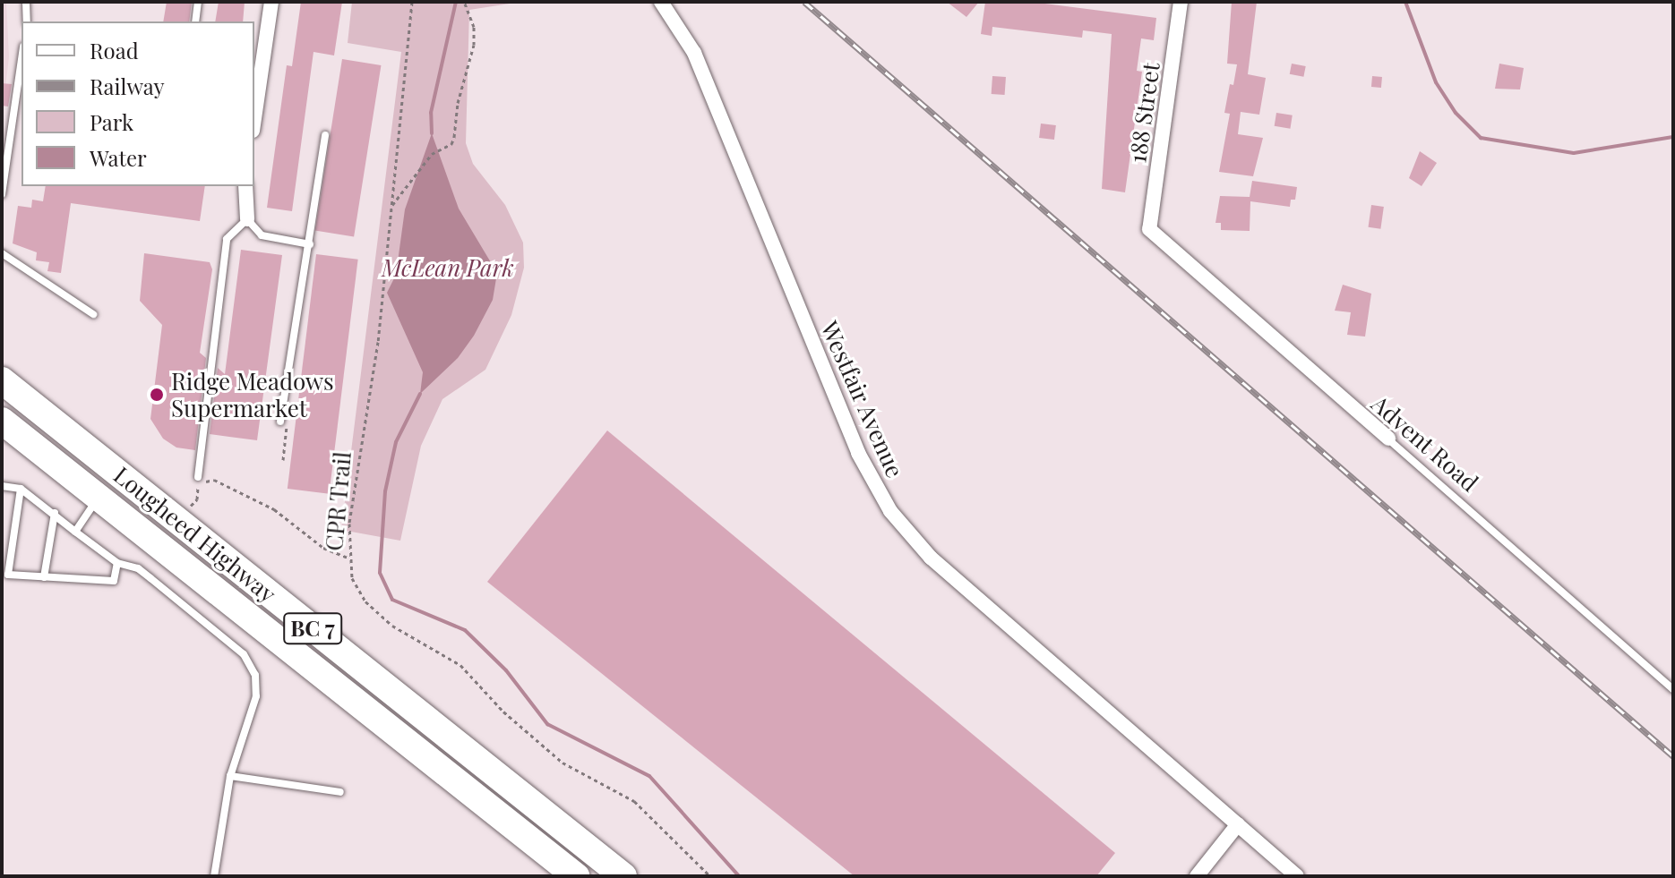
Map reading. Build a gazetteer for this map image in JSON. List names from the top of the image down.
{
  "streets": {
    "highway": ["Lougheed Highway", "BC 7"],
    "street": ["188 Street", "Westfair Avenue", "Advent Road"],
    "path": ["CPR Trail"]
  },
  "crossings": [
    ["188 Street", "Advent Road"]
  ],
  "parks": ["McLean Park"],
  "places": ["Ridge Meadows Supermarket"],
  "legend": [
    "Road",
    "Railway",
    "Park",
    "Water"
  ]
}
